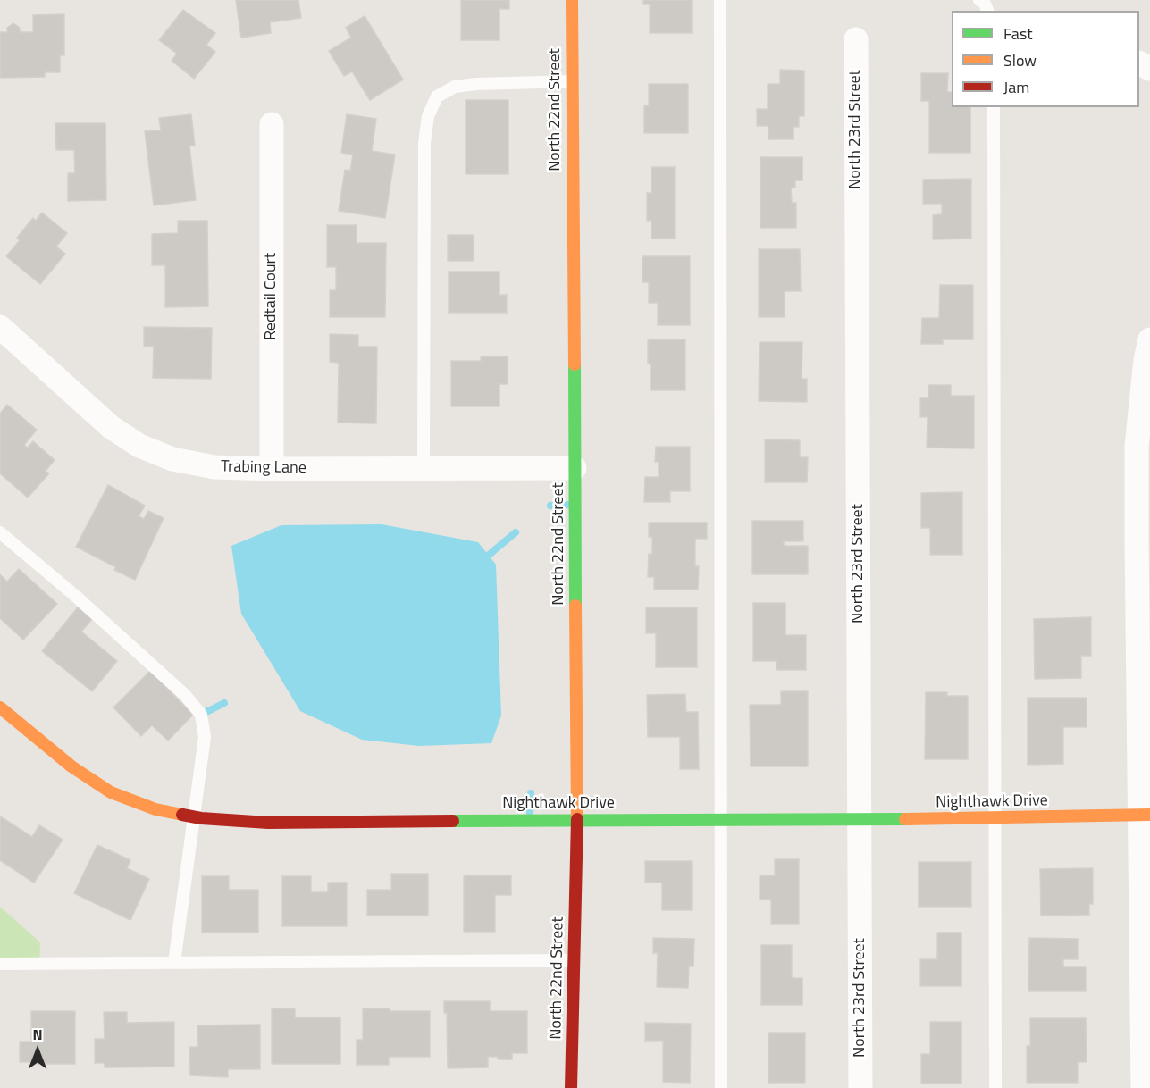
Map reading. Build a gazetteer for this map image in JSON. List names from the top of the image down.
{
  "streets": {
    "street": [
      "North 22nd Street",
      "North 23rd Street",
      "Redtail Court",
      "Trabing Lane",
      "Nighthawk Drive"
    ]
  },
  "crossings": [
    ["North 22nd Street", "Trabing Lane"],
    ["North 22nd Street", "Nighthawk Drive"],
    ["North 23rd Street", "Nighthawk Drive"],
    ["Redtail Court", "Trabing Lane"]
  ],
  "legend": ["Fast", "Slow", "Jam"],
  "north": "top"
}
